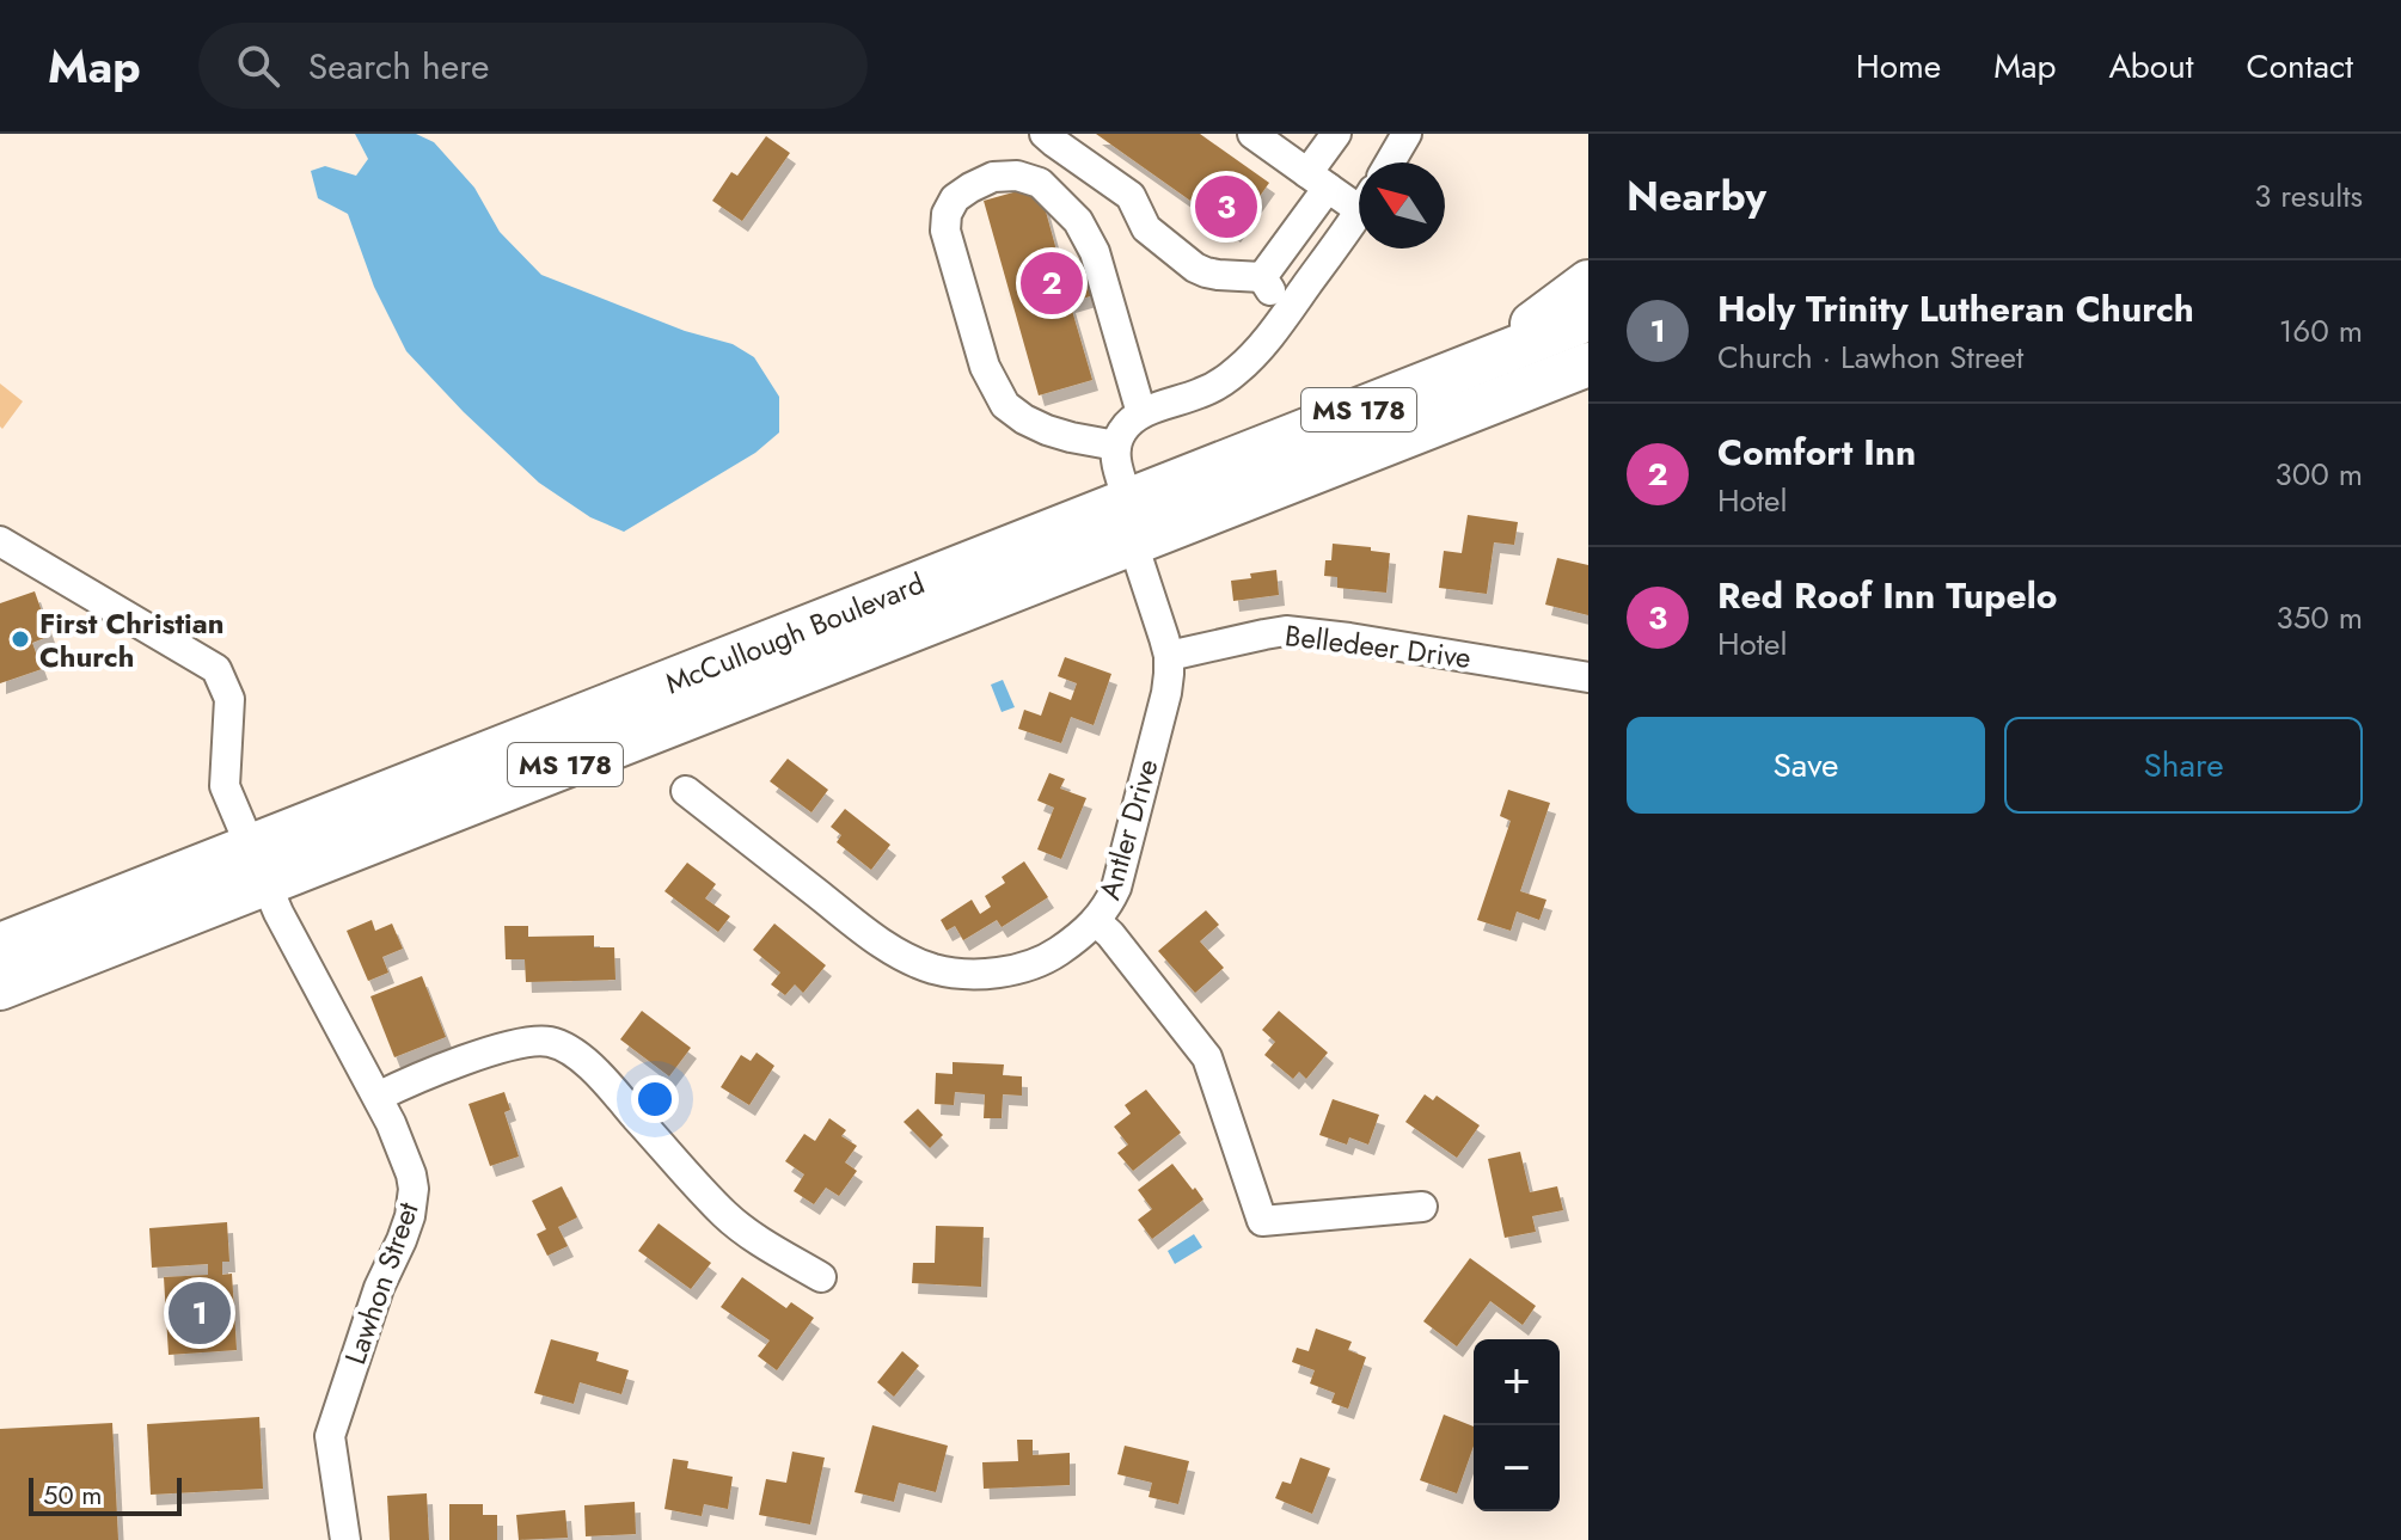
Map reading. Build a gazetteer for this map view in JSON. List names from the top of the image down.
{
  "streets": {
    "highway": ["MS 178", "McCullough Boulevard"],
    "street": ["Belledeer Drive", "Antler Drive", "Lawhon Street"]
  },
  "crossings": [
    ["McCullough Boulevard", "Antler Drive"],
    ["McCullough Boulevard", "Lawhon Street"],
    ["Belledeer Drive", "Antler Drive"]
  ],
  "places": ["First Christian Church"],
  "scale_bar": "50 m",
  "north": "top left",
  "page": {
    "header": "Map",
    "search": "Search here",
    "nav": [
      "Home",
      "Map",
      "About",
      "Contact"
    ],
    "heading": ["Nearby", "3 results"],
    "pins": ["3", "2", "1"],
    "list": [
      {
        "mark": "1",
        "name": "Holy Trinity Lutheran Church",
        "note": "Church · Lawhon Street",
        "value": "160 m"
      },
      {
        "mark": "2",
        "name": "Comfort Inn",
        "note": "Hotel",
        "value": "300 m"
      },
      {
        "mark": "3",
        "name": "Red Roof Inn Tupelo",
        "note": "Hotel",
        "value": "350 m"
      }
    ],
    "buttons": ["Save", "Share"],
    "map_buttons": ["+", "−"],
    "scale": "50 m"
  }
}
